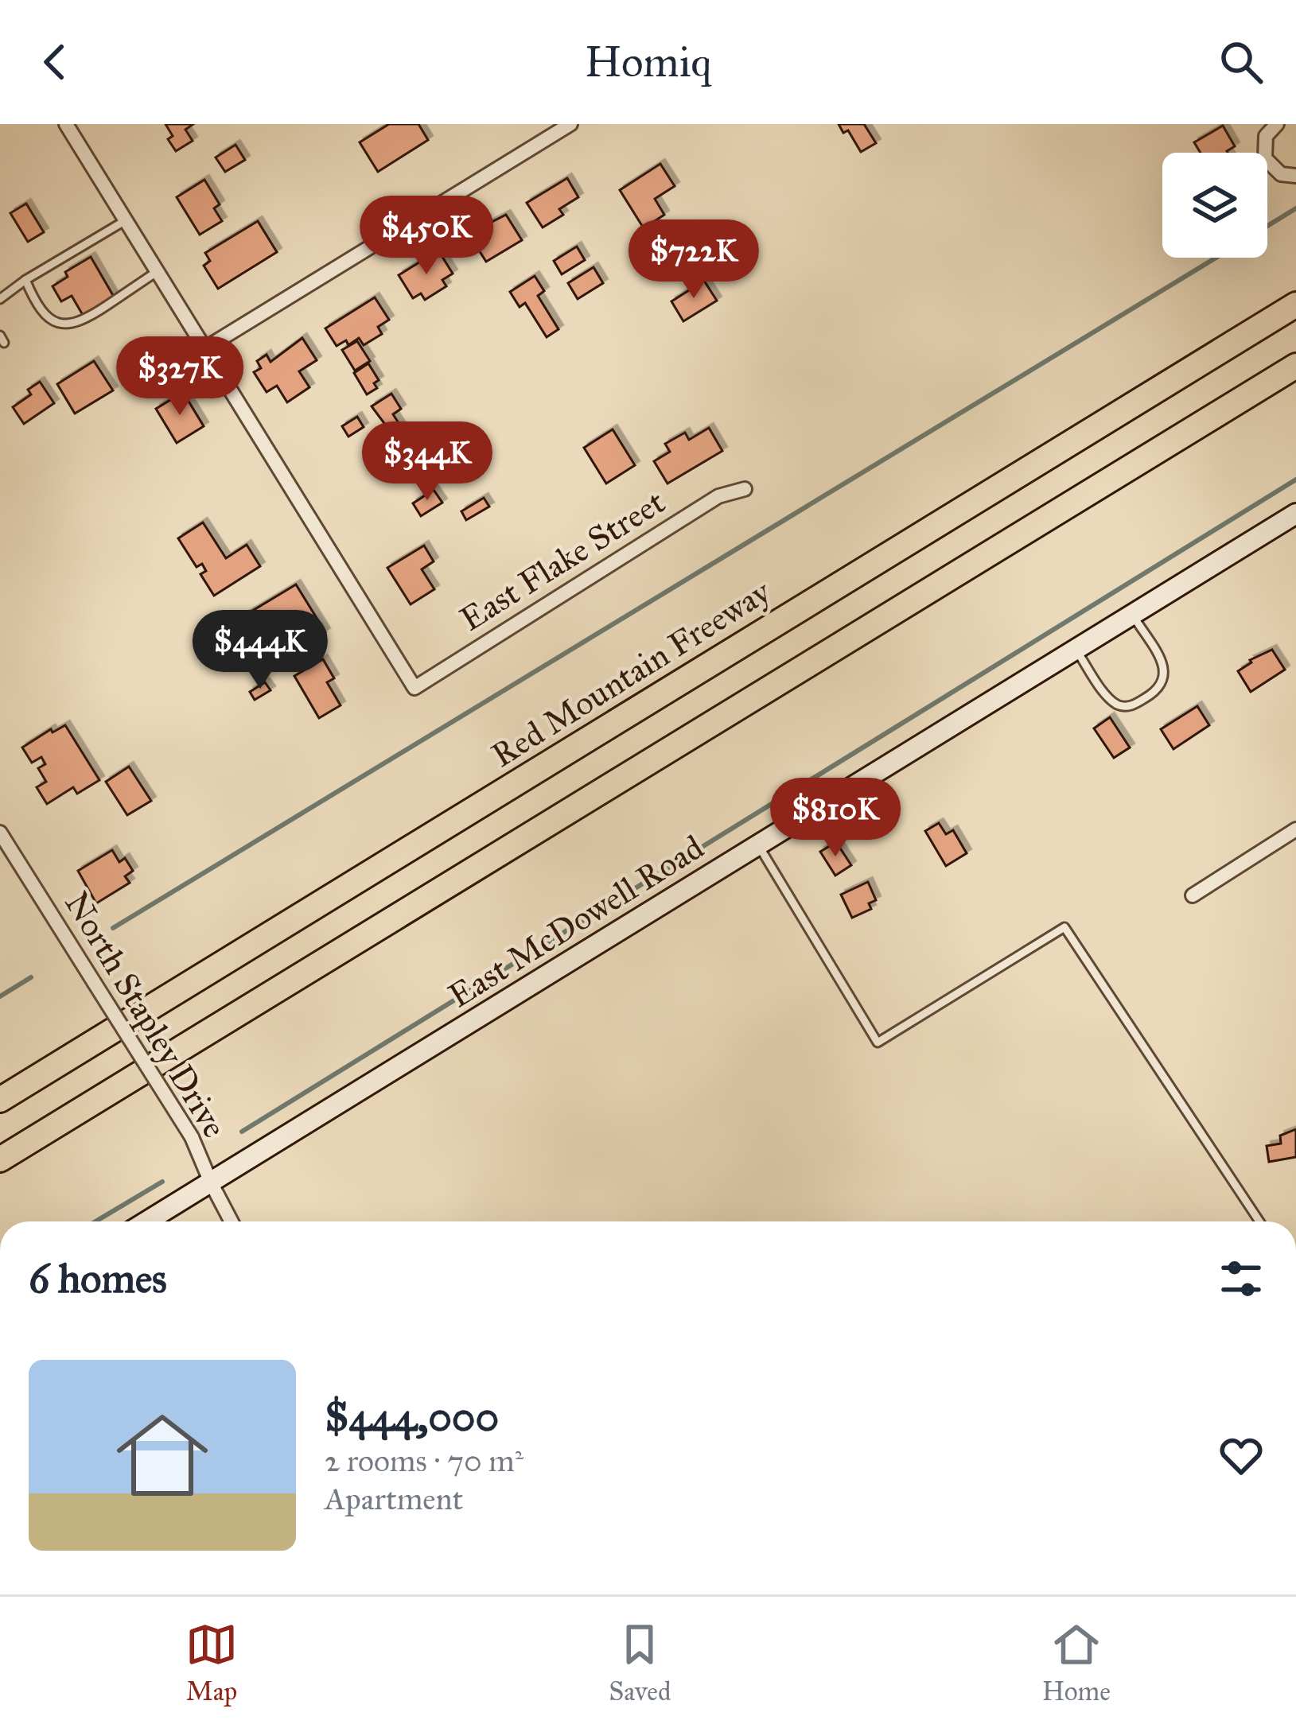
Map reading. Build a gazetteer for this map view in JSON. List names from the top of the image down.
{
  "streets": {
    "highway": ["Red Mountain Freeway"],
    "street": ["East Flake Street", "East McDowell Road", "North Stapley Drive"]
  },
  "crossings": [
    ["East McDowell Road", "North Stapley Drive"]
  ],
  "page": {
    "header": "Homiq",
    "price": [
      "$450K",
      "$722K",
      "$327K",
      "$344K",
      "$444K",
      "$810K"
    ],
    "heading": "6 homes",
    "list": [
      {
        "name": "$444,000",
        "note": "2 rooms · 70 m² · Apartment"
      }
    ],
    "tabs": ["Map", "Saved", "Home"]
  }
}
